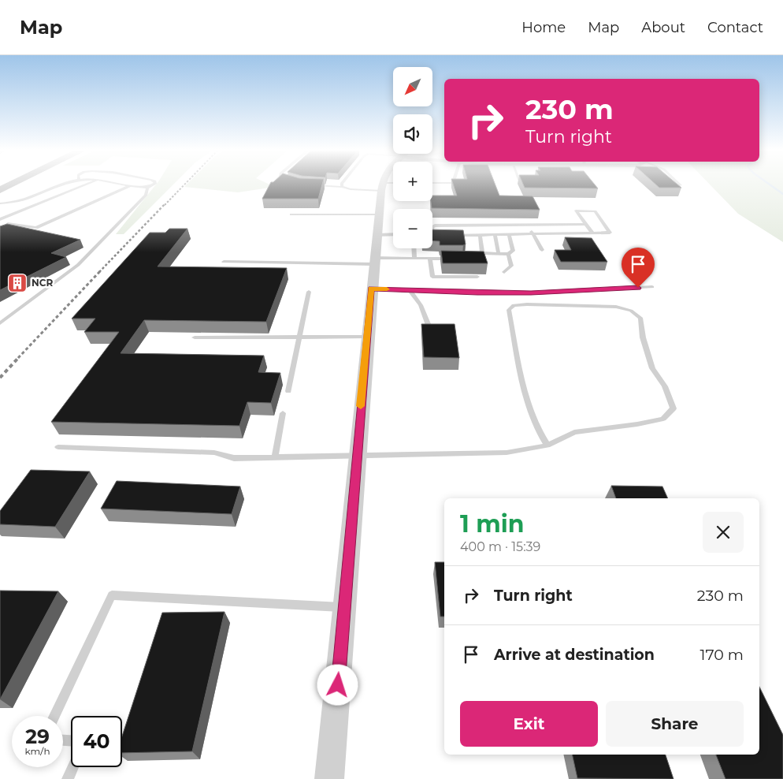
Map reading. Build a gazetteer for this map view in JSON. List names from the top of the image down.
{
  "places": {
    "building": ["NCR"]
  },
  "north": "bottom left",
  "page": {
    "header": "Map",
    "nav": [
      "Home",
      "Map",
      "About",
      "Contact"
    ],
    "map_buttons": ["+", "−"],
    "turn": ["230 m", "Turn right"],
    "heading": ["1 min", "400 m · 15:39"],
    "list": [
      {
        "name": "Turn right",
        "value": "230 m"
      },
      {
        "name": "Arrive at destination",
        "value": "170 m"
      }
    ],
    "buttons": ["Exit", "Share"],
    "speed": "29 km/h",
    "limit": "40"
  }
}
